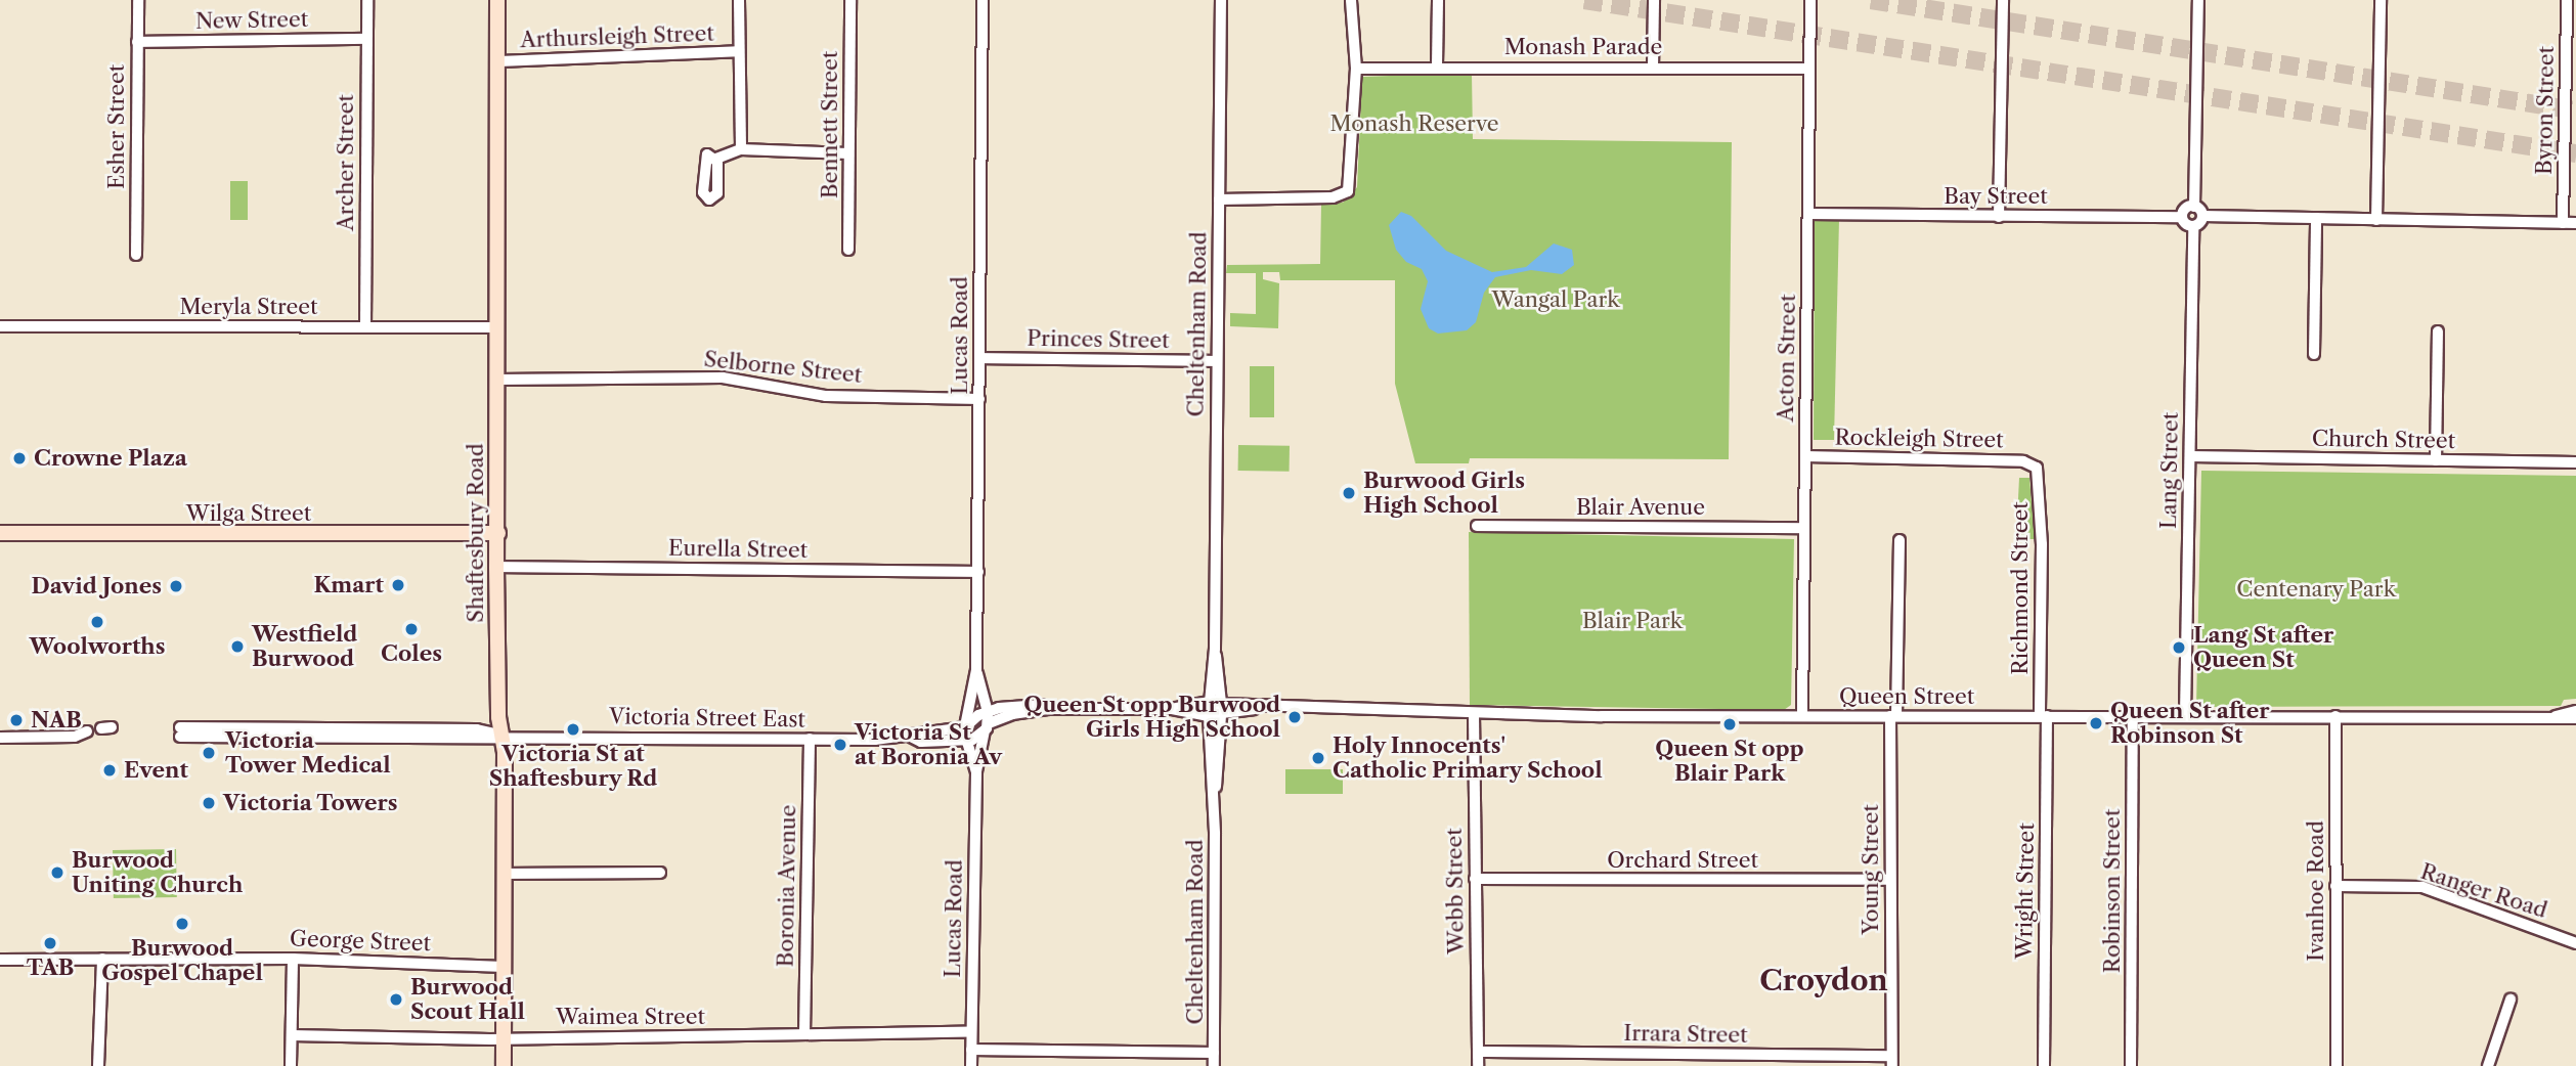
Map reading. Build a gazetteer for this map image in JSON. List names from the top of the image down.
{
  "streets": {
    "main road": ["Wilga Street", "Shaftesbury Road"],
    "street": [
      "New Street",
      "Arthursleigh Street",
      "Monash Parade",
      "Byron Street",
      "Bennett Street",
      "Esher Street",
      "Archer Street",
      "Bay Street",
      "Meryla Street",
      "Cheltenham Road",
      "Lucas Road",
      "Princes Street",
      "Acton Street",
      "Selborne Street",
      "Rockleigh Street",
      "Church Street",
      "Lang Street",
      "Blair Avenue",
      "Eurella Street",
      "Richmond Street",
      "Queen Street",
      "Victoria Street East",
      "Orchard Street",
      "Young Street",
      "Boronia Avenue",
      "Webb Street",
      "Wright Street",
      "Robinson Street",
      "Ivanhoe Road",
      "Ranger Road",
      "George Street",
      "Waimea Street",
      "Irrara Street"
    ]
  },
  "crossings": [
    ["New Street", "Esher Street"],
    ["New Street", "Archer Street"],
    ["Arthursleigh Street", "Shaftesbury Road"],
    ["Monash Parade", "Acton Street"],
    ["Archer Street", "Meryla Street"],
    ["Bay Street", "Acton Street"],
    ["Meryla Street", "Shaftesbury Road"],
    ["Cheltenham Road", "Princes Street"],
    ["Cheltenham Road", "Queen Street"],
    ["Lucas Road", "Princes Street"],
    ["Lucas Road", "Selborne Street"],
    ["Lucas Road", "Eurella Street"],
    ["Lucas Road", "Queen Street"],
    ["Lucas Road", "Victoria Street East"],
    ["Lucas Road", "Waimea Street"],
    ["Acton Street", "Rockleigh Street"],
    ["Acton Street", "Blair Avenue"],
    ["Acton Street", "Queen Street"],
    ["Selborne Street", "Shaftesbury Road"],
    ["Rockleigh Street", "Richmond Street"],
    ["Church Street", "Lang Street"],
    ["Lang Street", "Queen Street"],
    ["Wilga Street", "Shaftesbury Road"],
    ["Shaftesbury Road", "Eurella Street"],
    ["Shaftesbury Road", "Victoria Street East"],
    ["Shaftesbury Road", "George Street"],
    ["Shaftesbury Road", "Waimea Street"],
    ["Richmond Street", "Queen Street"],
    ["Richmond Street", "Wright Street"],
    ["Queen Street", "Victoria Street East"],
    ["Queen Street", "Young Street"],
    ["Queen Street", "Webb Street"],
    ["Queen Street", "Wright Street"],
    ["Queen Street", "Robinson Street"],
    ["Queen Street", "Ivanhoe Road"],
    ["Victoria Street East", "Boronia Avenue"],
    ["Orchard Street", "Young Street"],
    ["Orchard Street", "Webb Street"],
    ["Young Street", "Irrara Street"],
    ["Boronia Avenue", "Waimea Street"],
    ["Webb Street", "Irrara Street"],
    ["Ivanhoe Road", "Ranger Road"]
  ],
  "districts": ["Croydon"],
  "parks": [
    "Monash Reserve",
    "Wangal Park",
    "Centenary Park",
    "Blair Park"
  ],
  "places": [
    "Crowne Plaza",
    "Burwood Girls High School",
    "Kmart",
    "David Jones",
    "Woolworths",
    "Coles",
    "Westfield Burwood",
    "Lang St after Queen St",
    "Queen St opp Burwood Girls High School",
    "NAB",
    "Queen St after Robinson St",
    "Queen St opp Blair Park",
    "Victoria St at Shaftesbury Rd",
    "Victoria St at Boronia Av",
    "Victoria Tower Medical",
    "Holy Innocents' Catholic Primary School",
    "Event",
    "Victoria Towers",
    "Burwood Uniting Church",
    "Burwood Gospel Chapel",
    "TAB",
    "Burwood Scout Hall"
  ]
}
